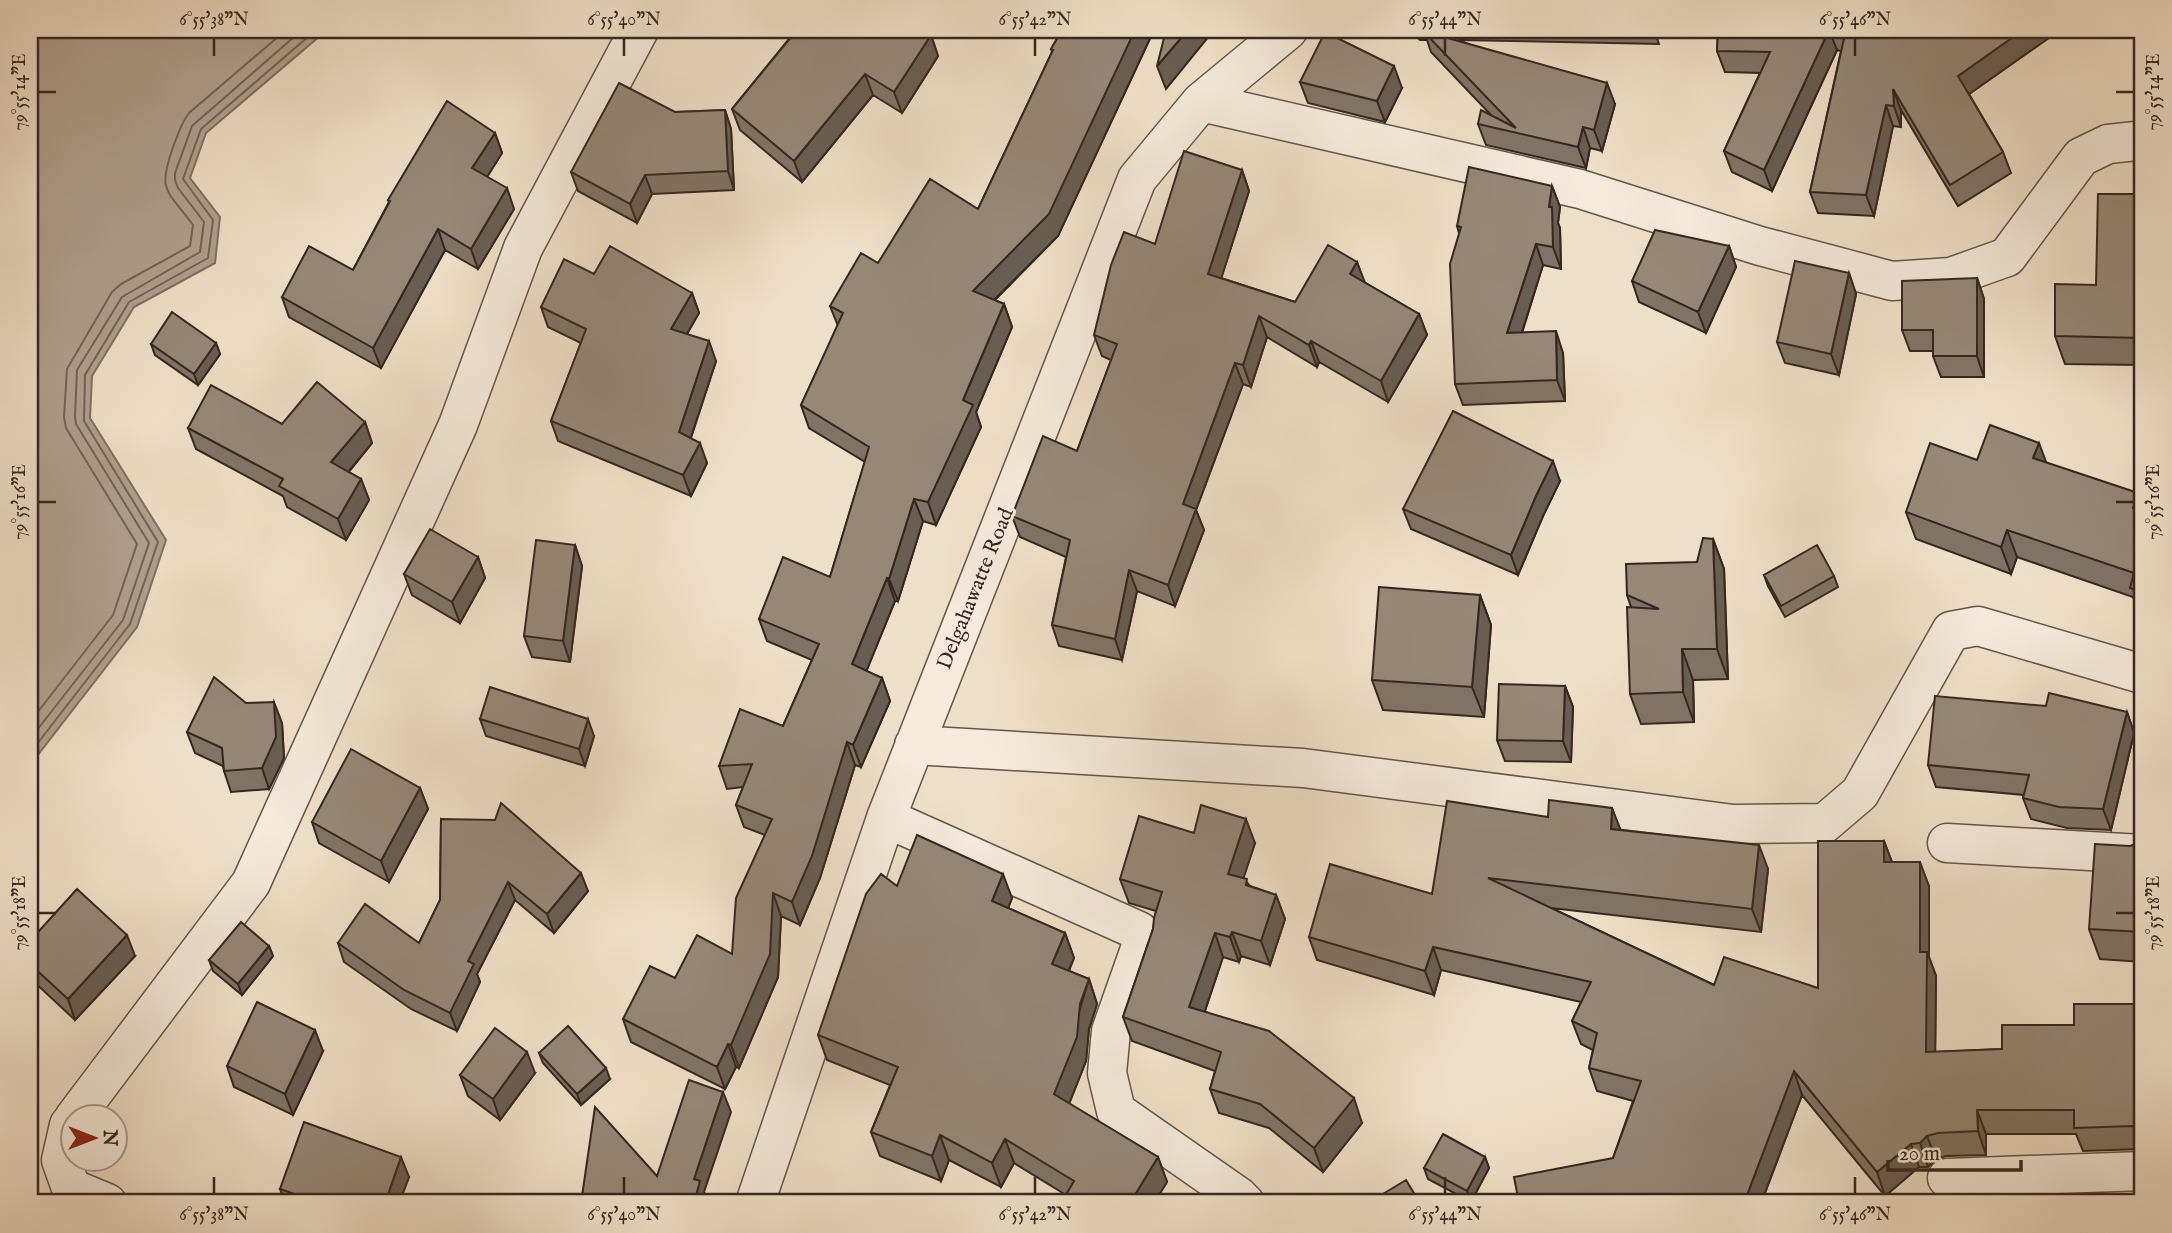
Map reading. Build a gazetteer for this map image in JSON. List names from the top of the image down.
{
  "streets": {
    "street": ["Delgahawatte Road"]
  },
  "scale_bar": "20 m",
  "north": "right",
  "coordinates": [
    "6°55'38\"N",
    "6°55'40\"N",
    "6°55'42\"N",
    "6°55'44\"N",
    "6°55'46\"N",
    "79°55'14\"E",
    "79°55'16\"E",
    "79°55'18\"E"
  ]
}
